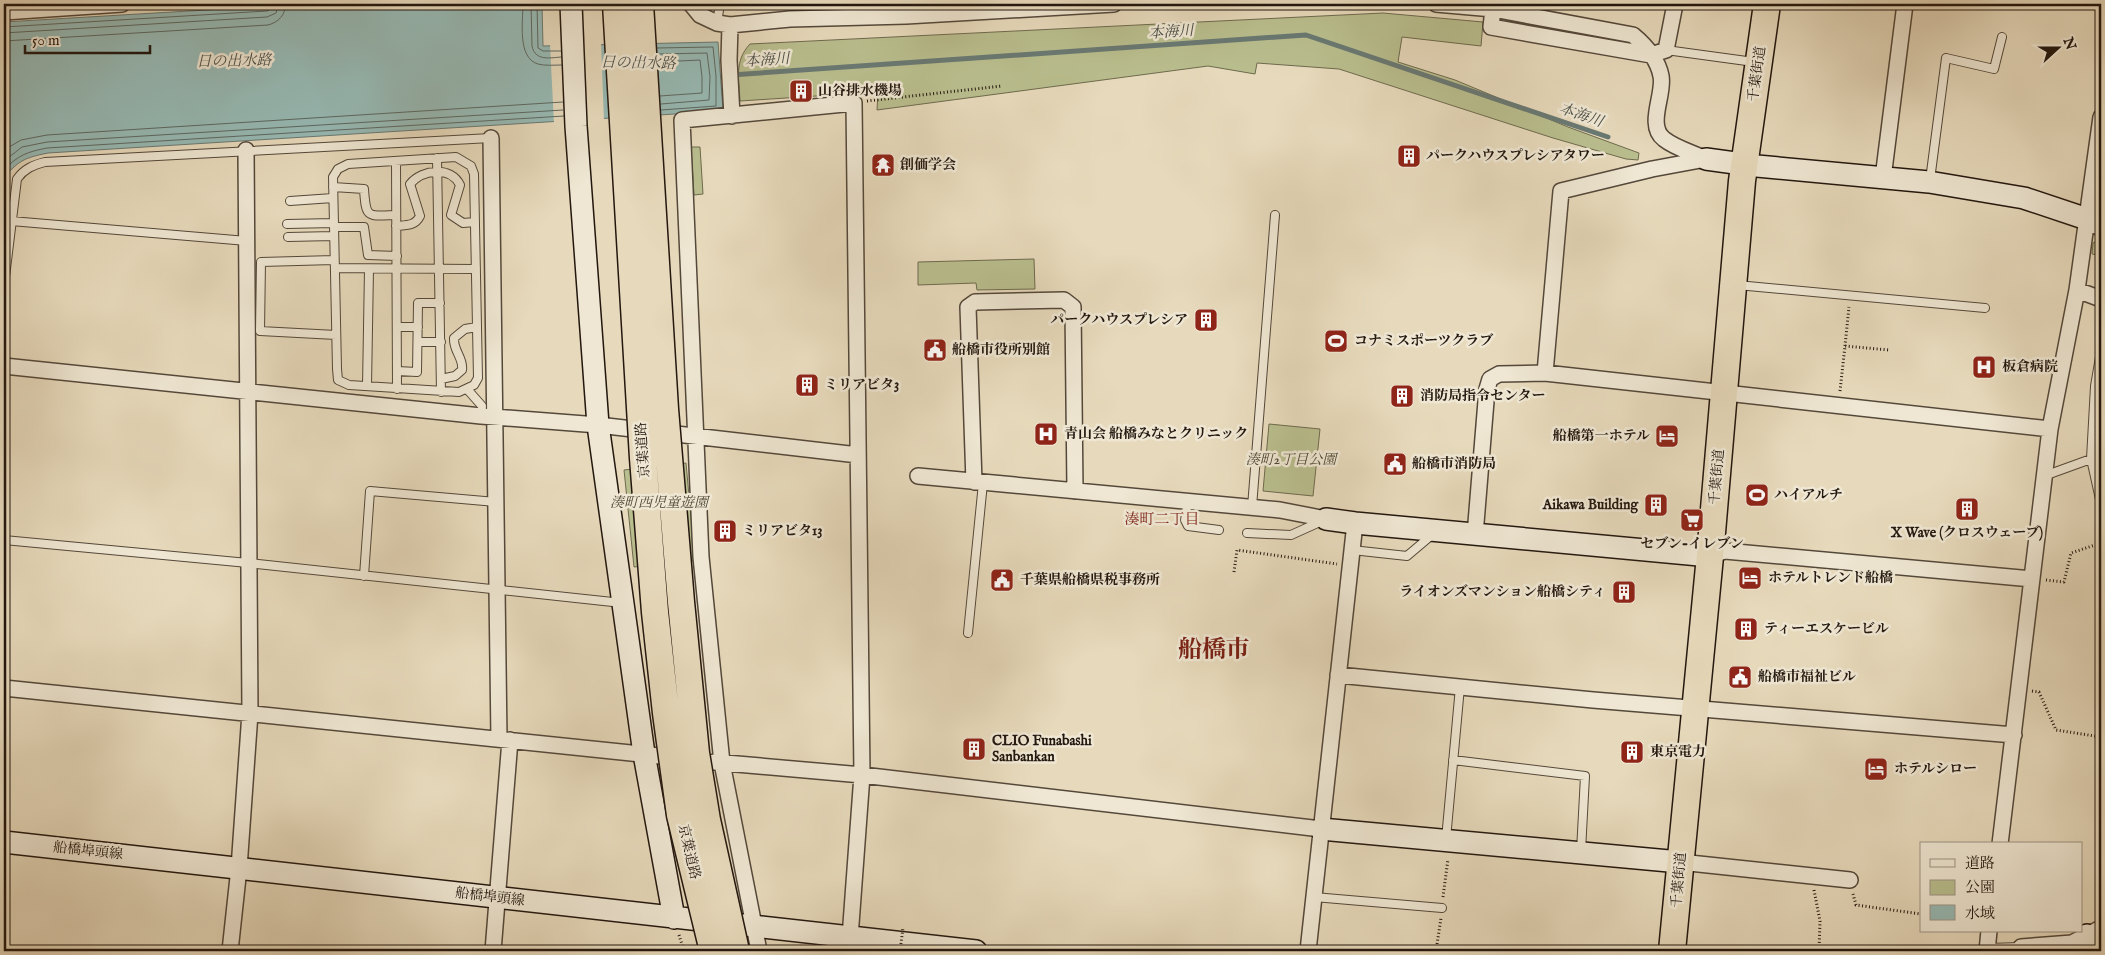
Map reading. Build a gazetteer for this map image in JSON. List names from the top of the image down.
{
  "streets": {
    "highway": ["千葉街道", "京葉道路"],
    "street": ["船橋埠頭線"]
  },
  "districts": ["湊町二丁目", "船橋市"],
  "water": ["本海川", "日の出水路"],
  "parks": ["湊町2丁目公園", "湊町西児童遊園"],
  "places": {
    "building": [
      "山谷排水機場",
      "パークハウスプレシアタワー",
      "パークハウスプレシア",
      "ミリアビタ3",
      "消防局指令センター",
      "Aikawa Building",
      "X Wave (クロスウェーブ)",
      "ミリアビタ13",
      "ライオンズマンション船橋シティ",
      "ティーエスケービル",
      "CLIO Funabashi Sanbankan",
      "東京電力"
    ],
    "temple": ["創価学会"],
    "sports": ["コナミスポーツクラブ", "ハイアルチ"],
    "public building": [
      "船橋市役所別館",
      "船橋市消防局",
      "千葉県船橋県税事務所",
      "船橋市福祉ビル"
    ],
    "hospital": ["板倉病院", "青山会 船橋みなとクリニック"],
    "hotel": ["船橋第一ホテル", "ホテルトレンド船橋", "ホテルシロー"],
    "supermarket": ["セブン-イレブン"]
  },
  "legend": ["道路", "公園", "水域"],
  "scale_bar": "50 m",
  "north": "right"
}
